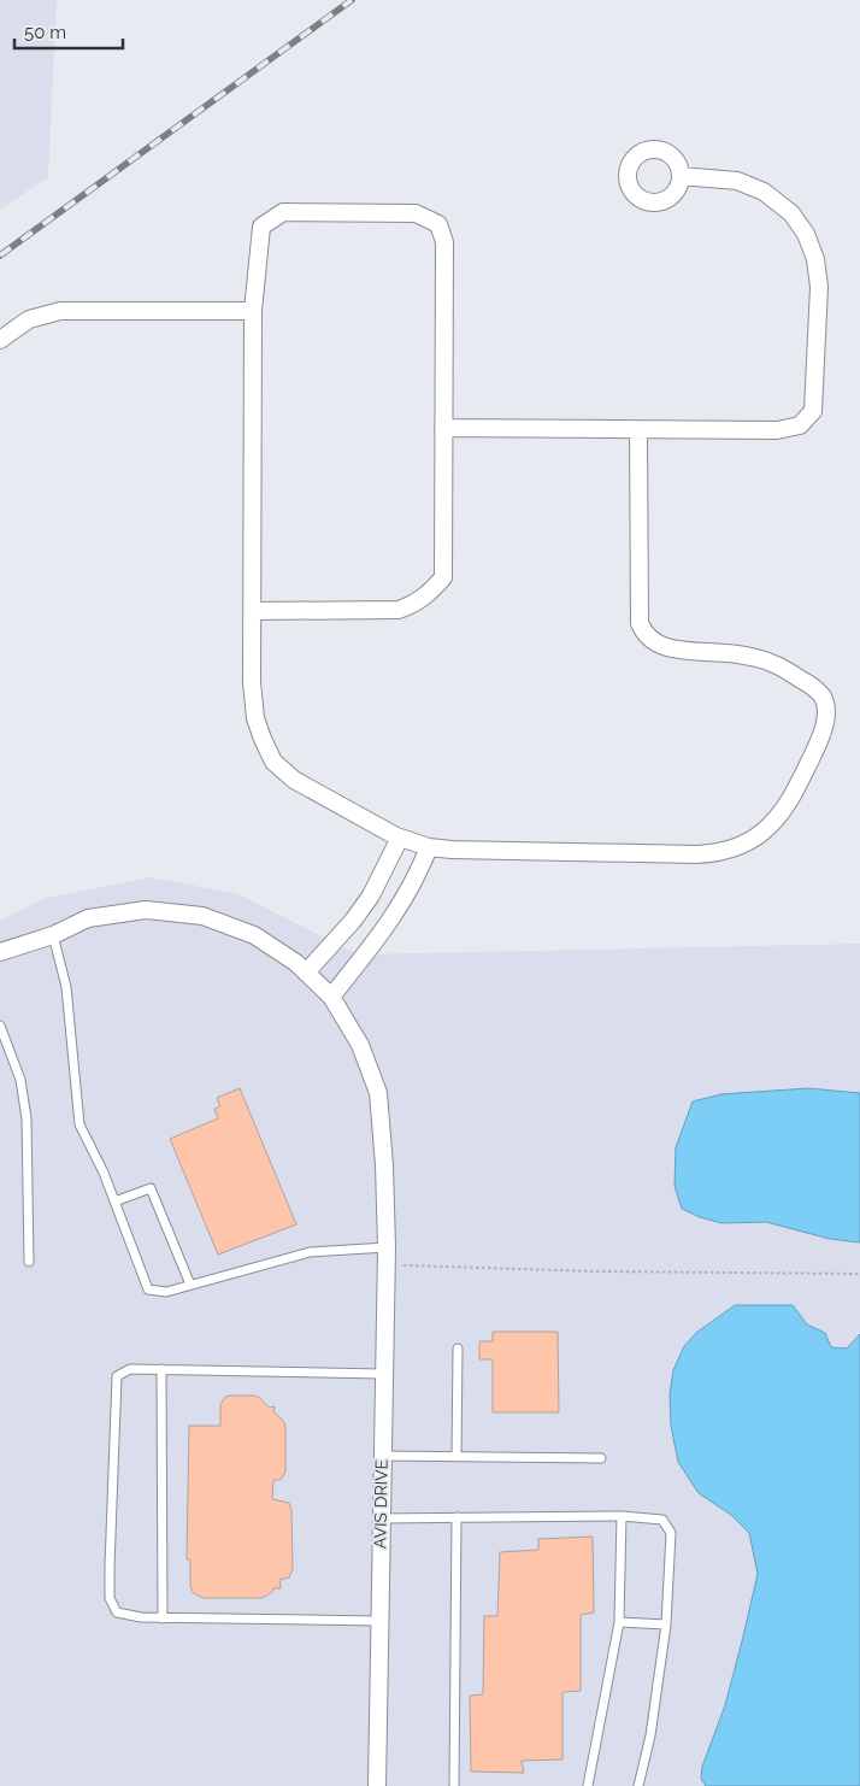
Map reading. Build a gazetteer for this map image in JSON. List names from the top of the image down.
{
  "streets": {
    "street": ["AVIS DRIVE"]
  },
  "scale_bar": "50 m"
}
